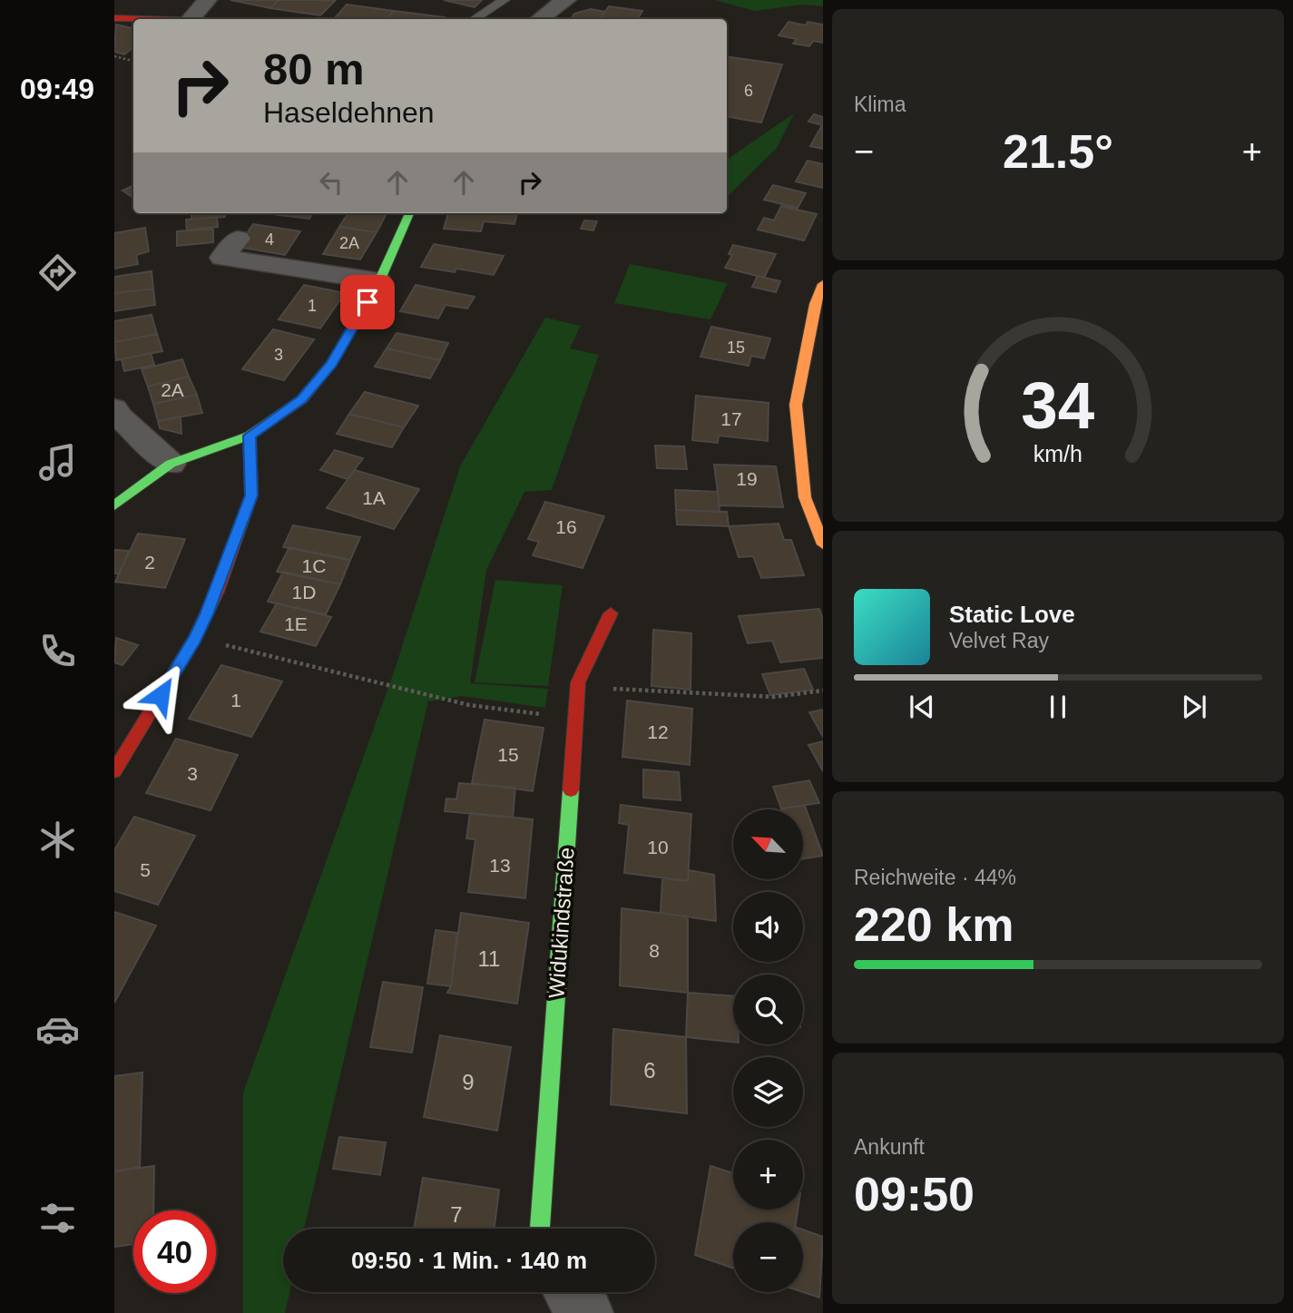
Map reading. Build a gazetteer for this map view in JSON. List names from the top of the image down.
{
  "streets": {
    "street": ["Widukindstraße"]
  },
  "house_numbers": [
    "6",
    "4",
    "2A",
    "1",
    "15",
    "3",
    "2A",
    "17",
    "19",
    "1A",
    "16",
    "2",
    "1C",
    "1D",
    "1E",
    "1",
    "12",
    "15",
    "3",
    "10",
    "13",
    "5",
    "8",
    "11",
    "6",
    "9",
    "7"
  ],
  "north": "top left",
  "page": {
    "tabs": "09:49",
    "tile": [
      "Klima",
      ["Reichweite · 44%", "220 km"],
      ["Ankunft", "09:50"]
    ],
    "turn": ["80 m", "Haseldehnen"],
    "heat": ["−", "21.5°", "+"],
    "song": ["Static Love", "Velvet Ray"],
    "map_buttons": ["+", "−"],
    "limit": "40",
    "trip": "09:50 · 1 Min. · 140 m",
    "gauge": ["34", "km/h"]
  }
}
